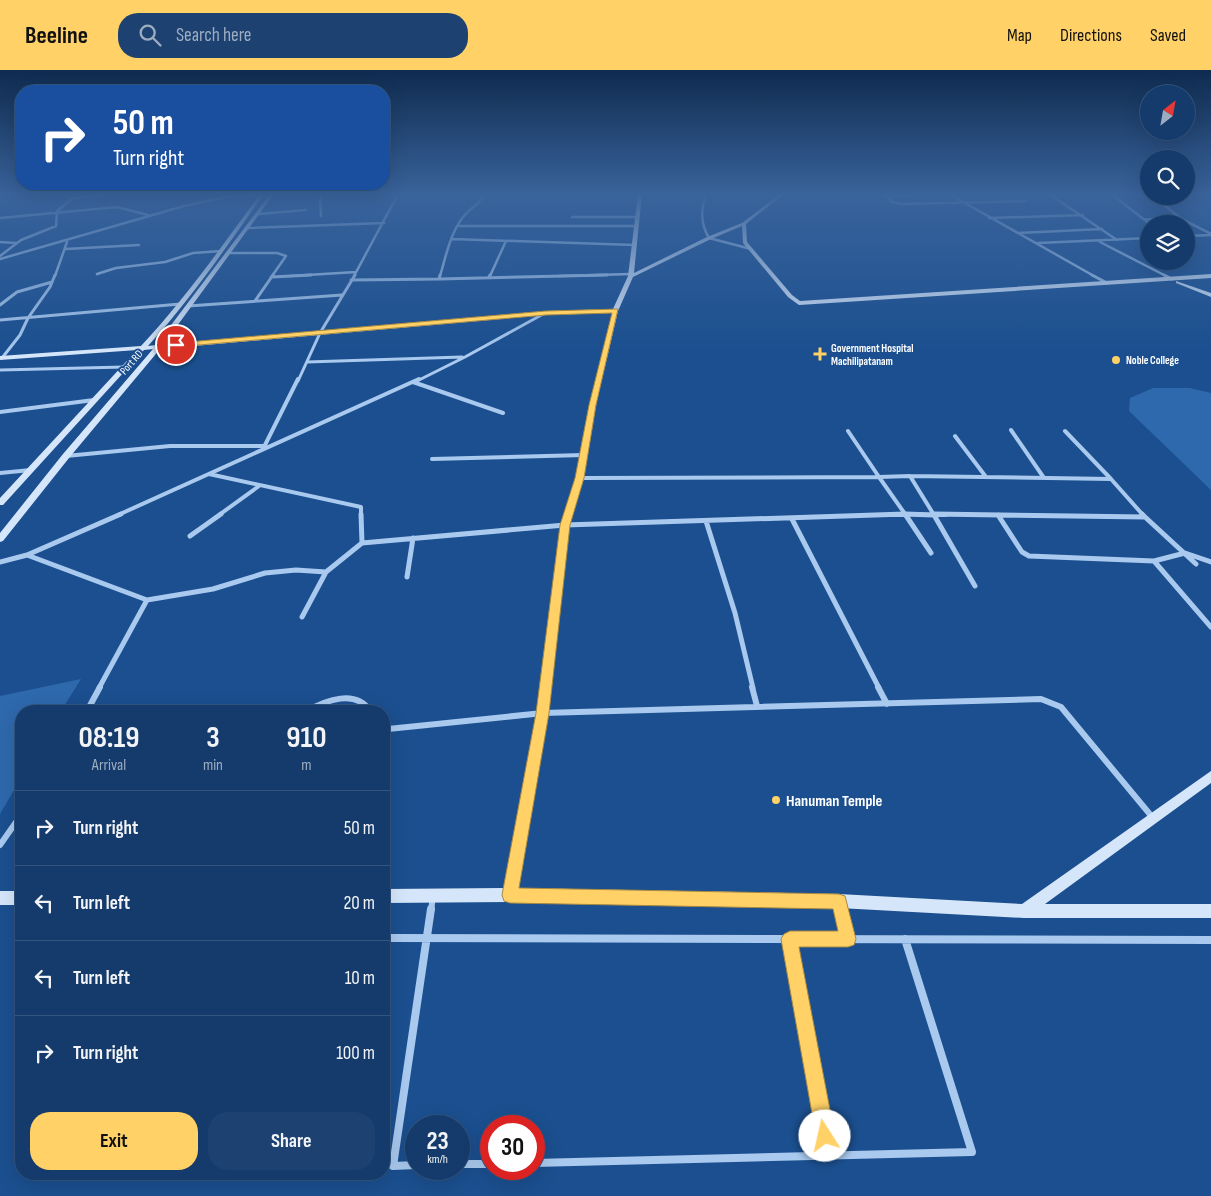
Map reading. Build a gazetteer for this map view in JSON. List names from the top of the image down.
{
  "streets": {
    "street": ["Port RD"]
  },
  "places": {
    "health": ["Government Hospital Machilipatanam"],
    "other": ["Noble College", "Hanuman Temple"]
  },
  "north": "top right",
  "page": {
    "header": "Beeline",
    "search": "Search here",
    "nav": ["Map", "Directions", "Saved"],
    "turn": ["50 m", "Turn right"],
    "eta": [
      "08:19",
      "Arrival",
      "3",
      "min",
      "910",
      "m"
    ],
    "list": [
      {
        "name": "Turn right",
        "value": "50 m"
      },
      {
        "name": "Turn left",
        "value": "20 m"
      },
      {
        "name": "Turn left",
        "value": "10 m"
      },
      {
        "name": "Turn right",
        "value": "100 m"
      }
    ],
    "buttons": ["Exit", "Share"],
    "speed": "23 km/h",
    "limit": "30"
  }
}
